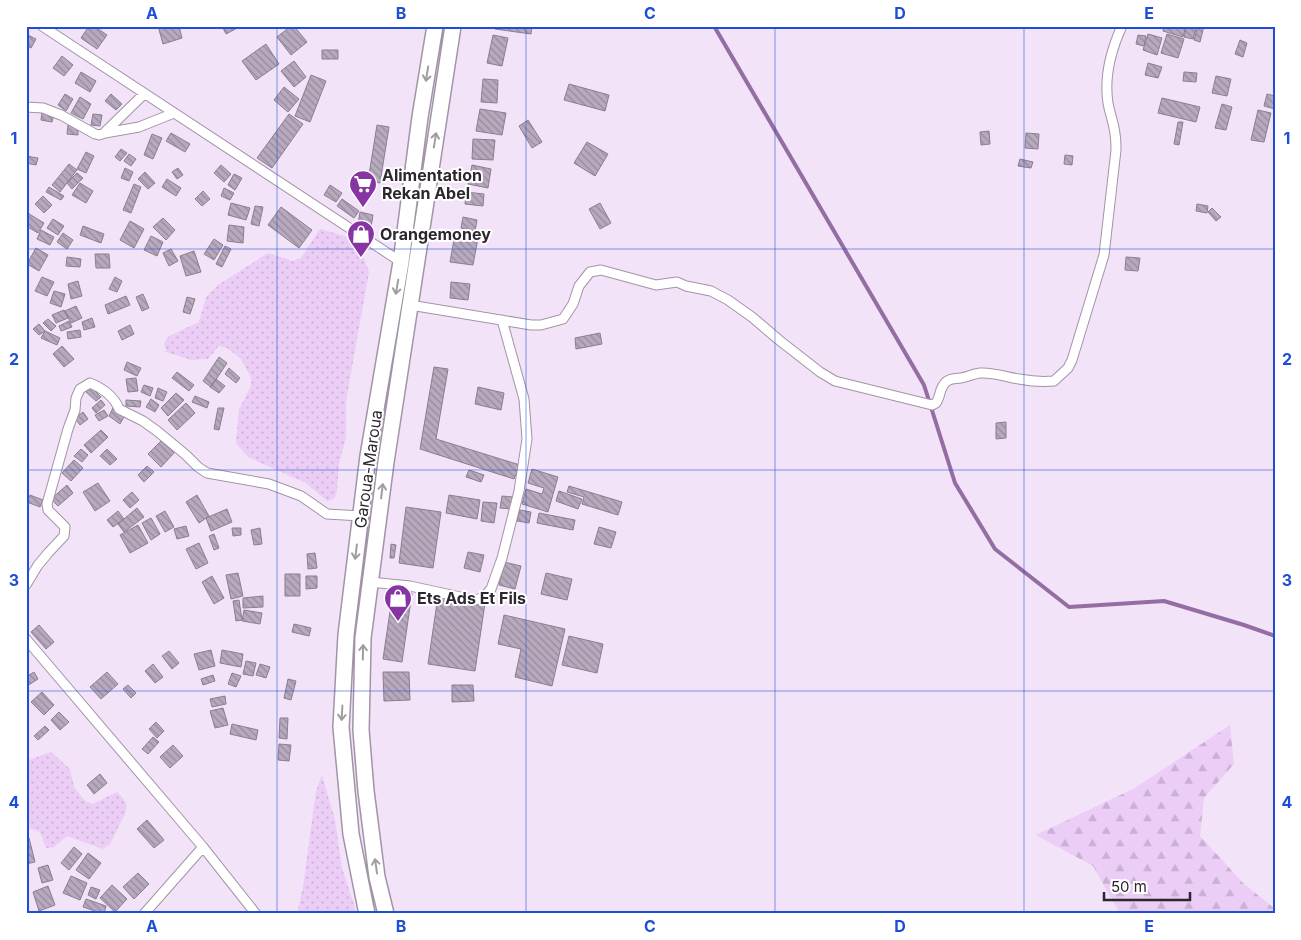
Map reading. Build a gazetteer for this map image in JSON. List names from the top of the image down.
{
  "streets": {
    "highway": ["Garoua-Maroua"]
  },
  "places": {
    "supermarket": ["Alimentation Rekan Abel"],
    "shop": ["Orangemoney", "Ets Ads Et Fils"]
  },
  "scale_bar": "50 m",
  "grid": {
    "columns": [
      "A",
      "B",
      "C",
      "D",
      "E"
    ],
    "rows": [
      "1",
      "2",
      "3",
      "4"
    ]
  }
}
